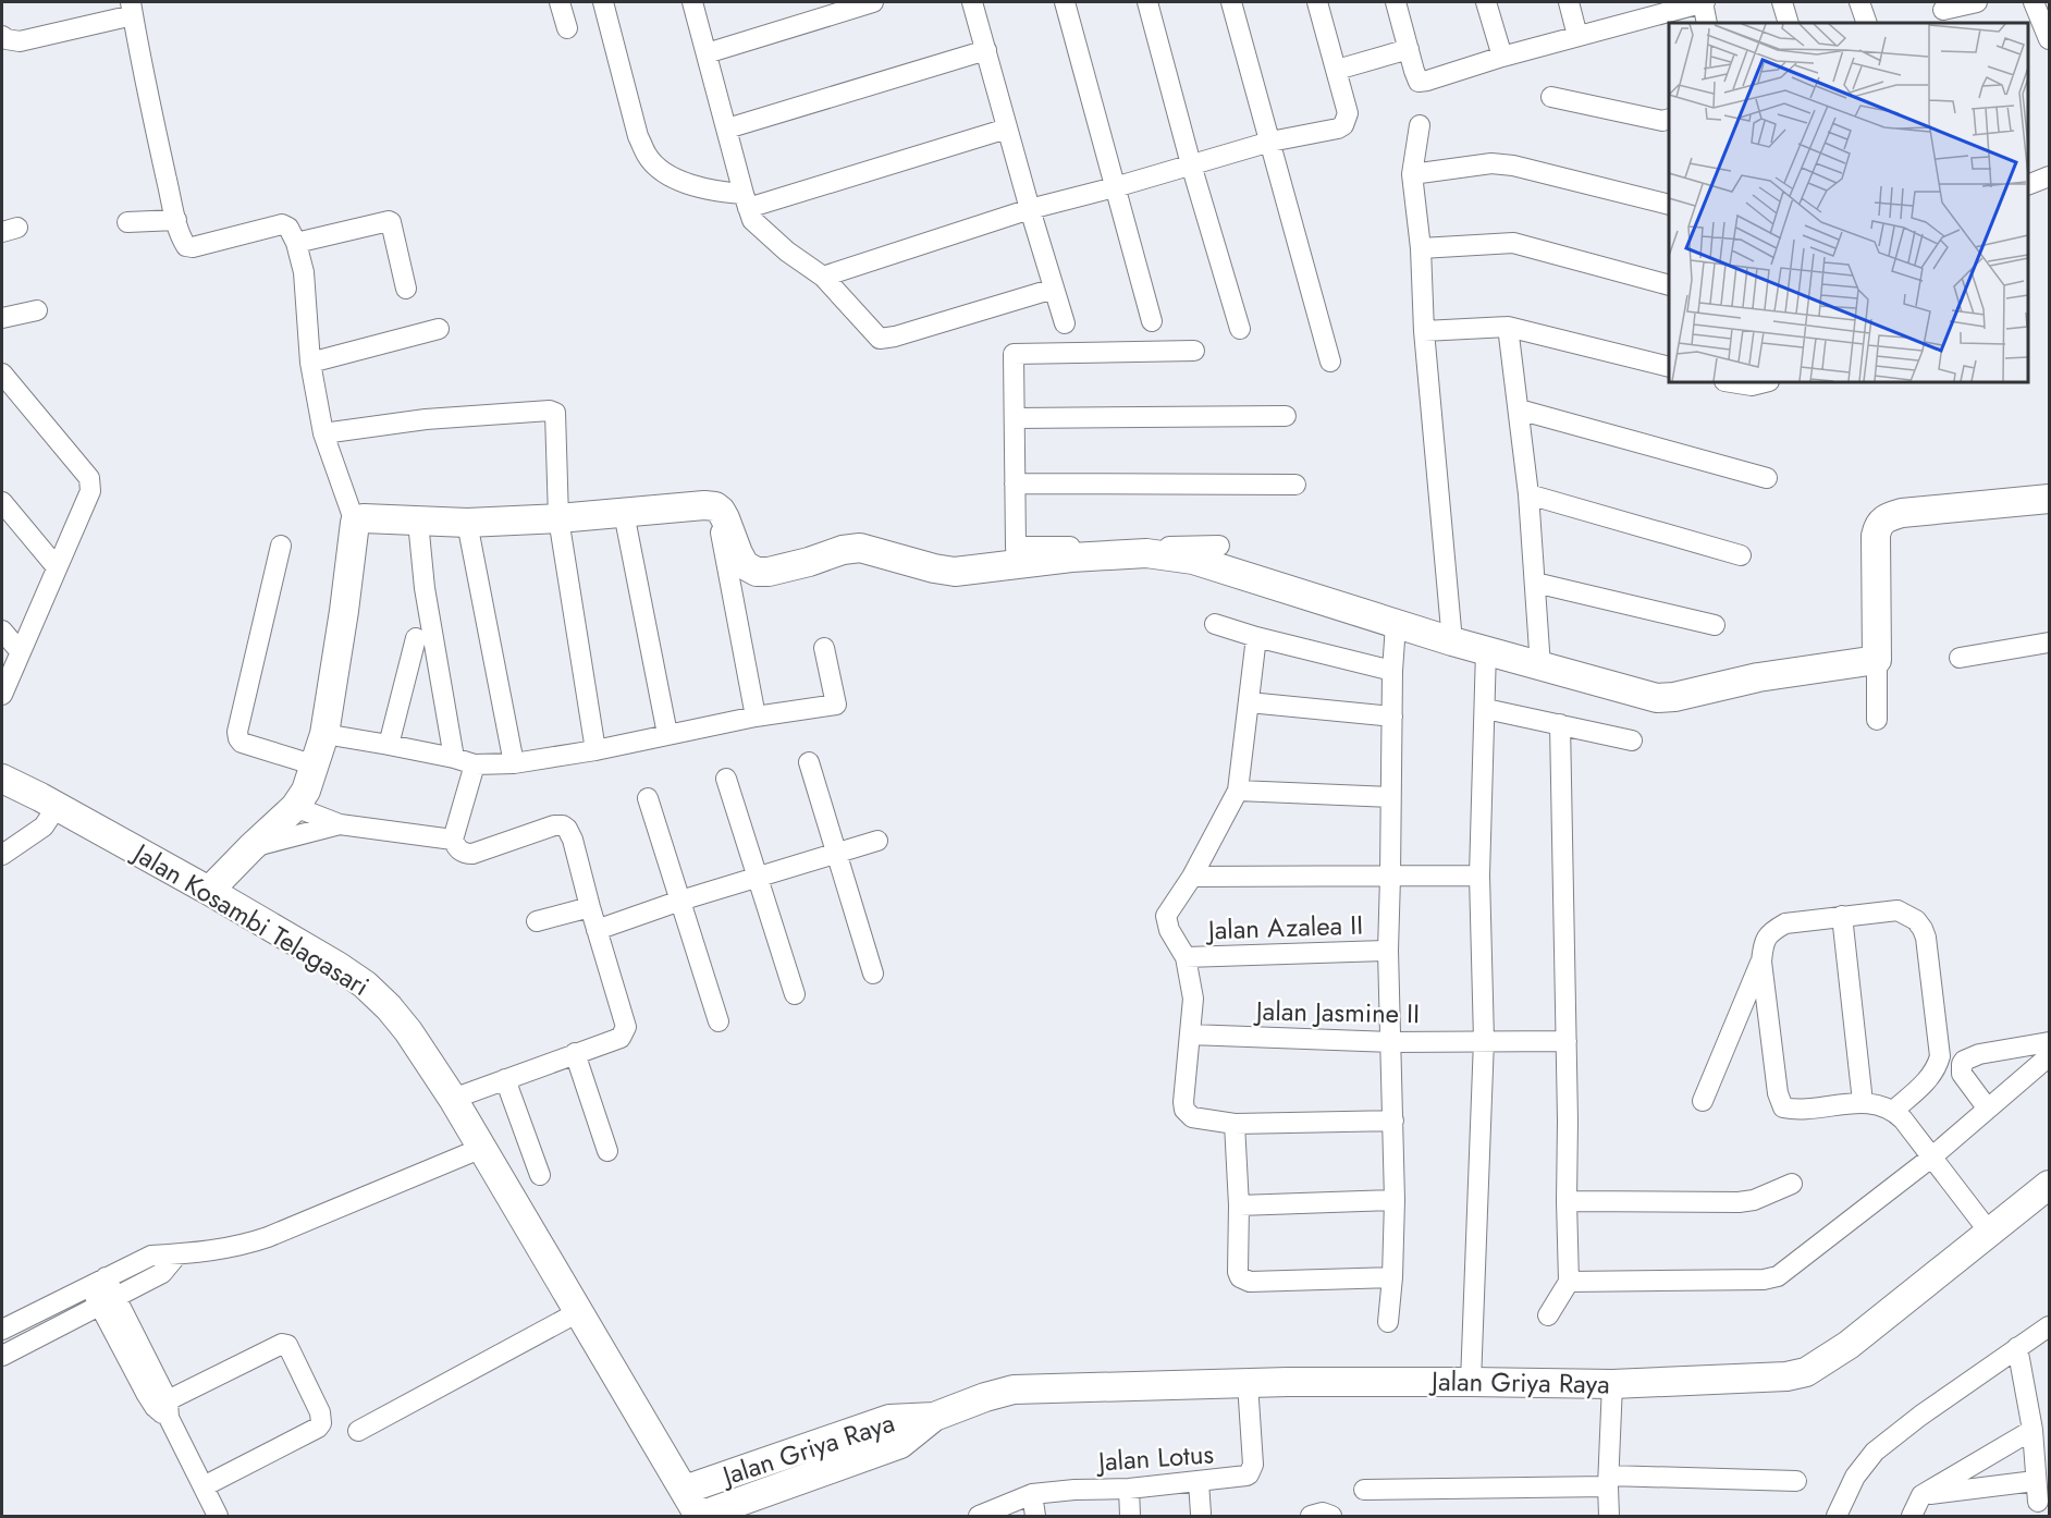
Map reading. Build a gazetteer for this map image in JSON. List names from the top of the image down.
{
  "streets": {
    "street": [
      "Jalan Kosambi Telagasari",
      "Jalan Azalea II",
      "Jalan Jasmine II",
      "Jalan Griya Raya",
      "Jalan Lotus"
    ]
  },
  "crossings": [
    ["Jalan Kosambi Telagasari", "Jalan Griya Raya"],
    ["Jalan Griya Raya", "Jalan Lotus"]
  ]
}
